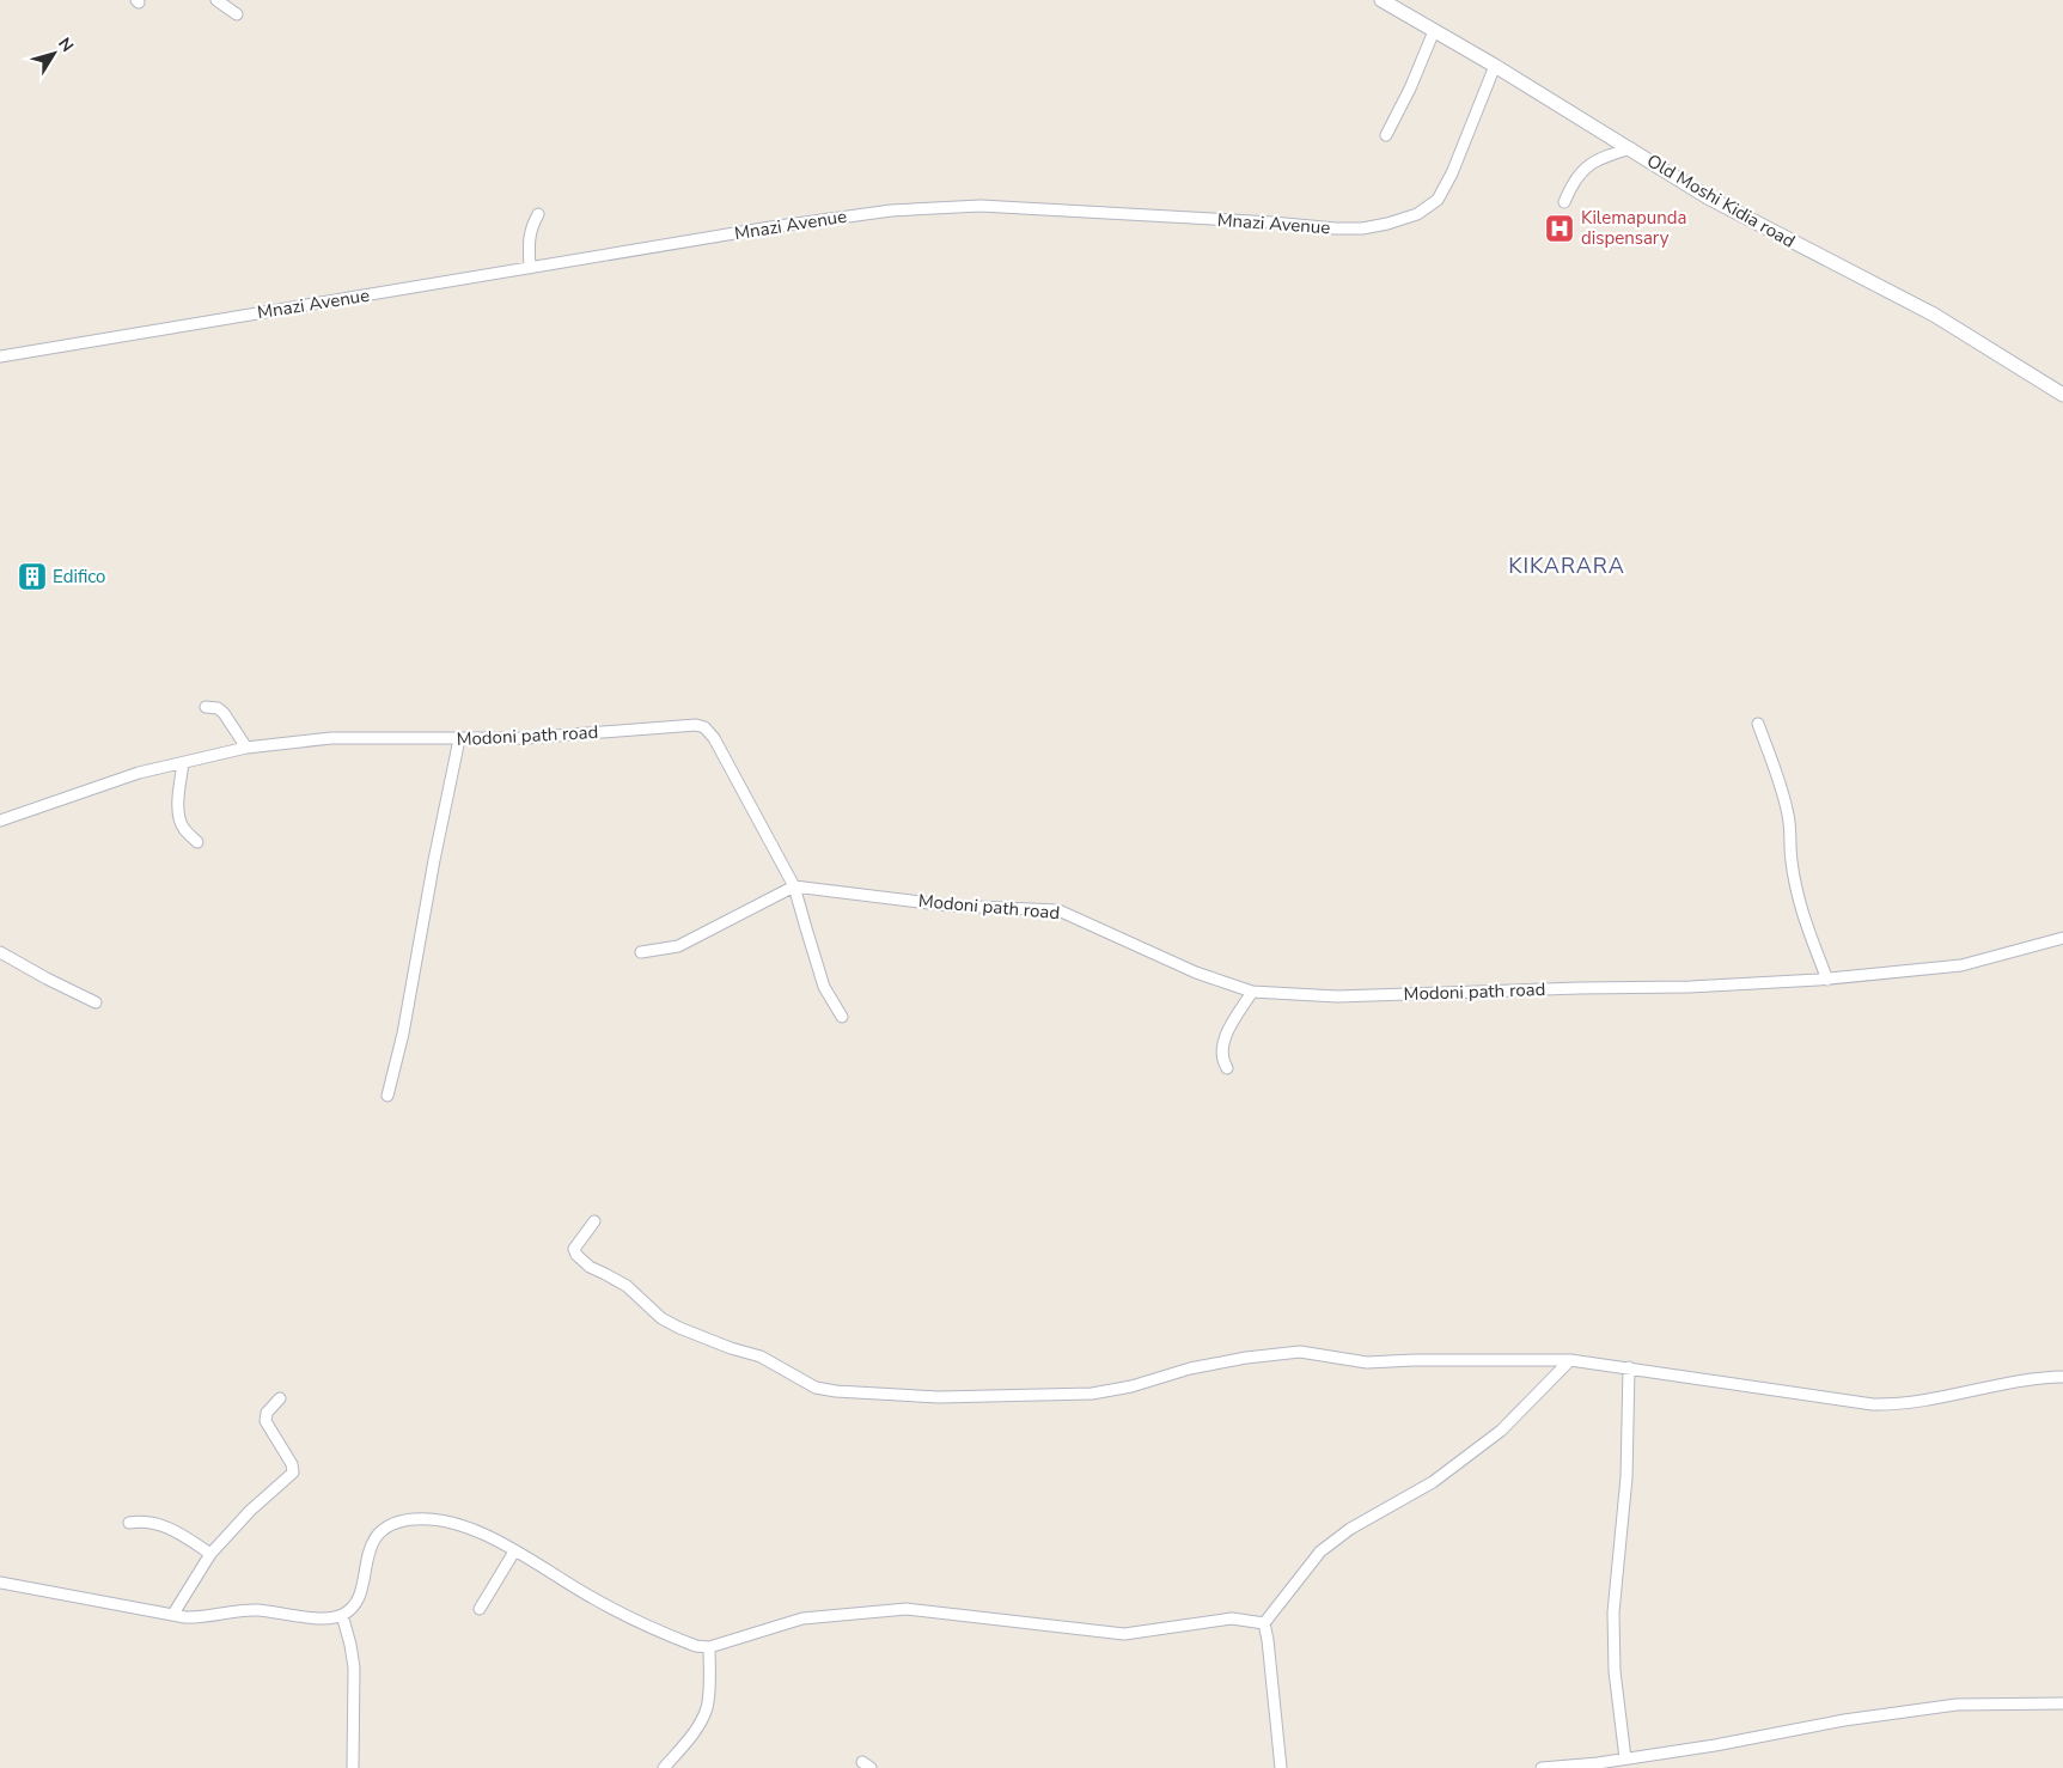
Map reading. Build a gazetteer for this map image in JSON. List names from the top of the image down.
{
  "streets": {
    "street": ["Old Moshi Kidia road", "Mnazi Avenue", "Modoni path road"]
  },
  "crossings": [
    ["Old Moshi Kidia road", "Mnazi Avenue"]
  ],
  "districts": ["KIKARARA"],
  "places": {
    "hospital": ["Kilemapunda dispensary"],
    "building": ["Edifico"]
  },
  "north": "top right"
}
